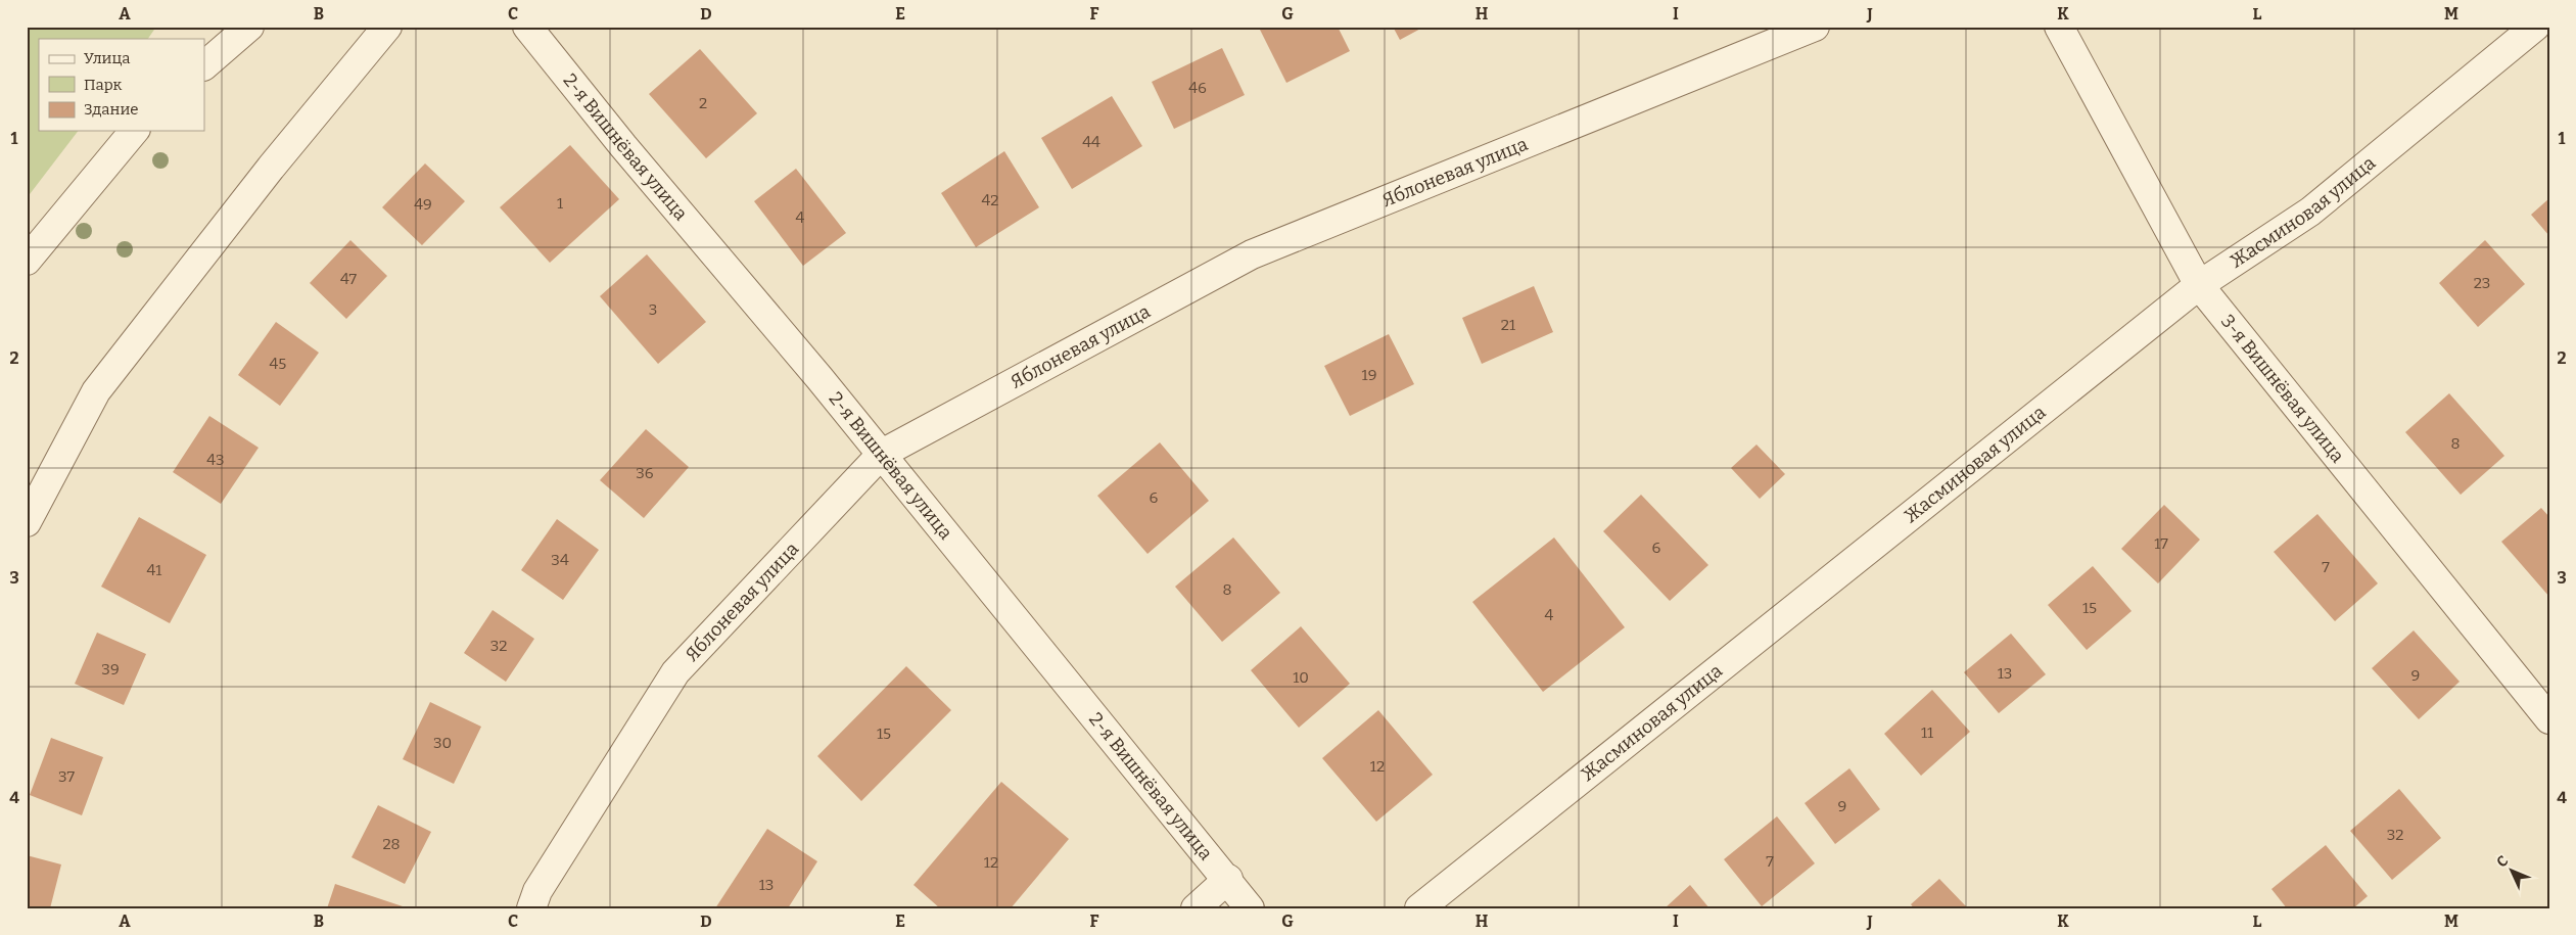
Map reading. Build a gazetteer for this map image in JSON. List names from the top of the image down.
{
  "streets": {
    "street": [
      "2-я Вишнёвая улица",
      "Яблоневая улица",
      "Жасминовая улица",
      "3-я Вишнёвая улица"
    ]
  },
  "crossings": [
    ["2-я Вишнёвая улица", "Яблоневая улица"],
    ["Жасминовая улица", "3-я Вишнёвая улица"]
  ],
  "house_numbers": [
    "46",
    "2",
    "44",
    "42",
    "1",
    "49",
    "4",
    "47",
    "23",
    "3",
    "21",
    "45",
    "19",
    "8",
    "43",
    "36",
    "6",
    "17",
    "6",
    "34",
    "7",
    "41",
    "8",
    "15",
    "4",
    "32",
    "39",
    "13",
    "9",
    "10",
    "11",
    "15",
    "30",
    "12",
    "37",
    "9",
    "32",
    "28",
    "7",
    "12",
    "13"
  ],
  "legend": ["Улица", "Парк", "Здание"],
  "north": "top left",
  "grid": {
    "columns": [
      "A",
      "B",
      "C",
      "D",
      "E",
      "F",
      "G",
      "H",
      "I",
      "J",
      "K",
      "L",
      "M"
    ],
    "rows": [
      "1",
      "2",
      "3",
      "4"
    ]
  }
}
